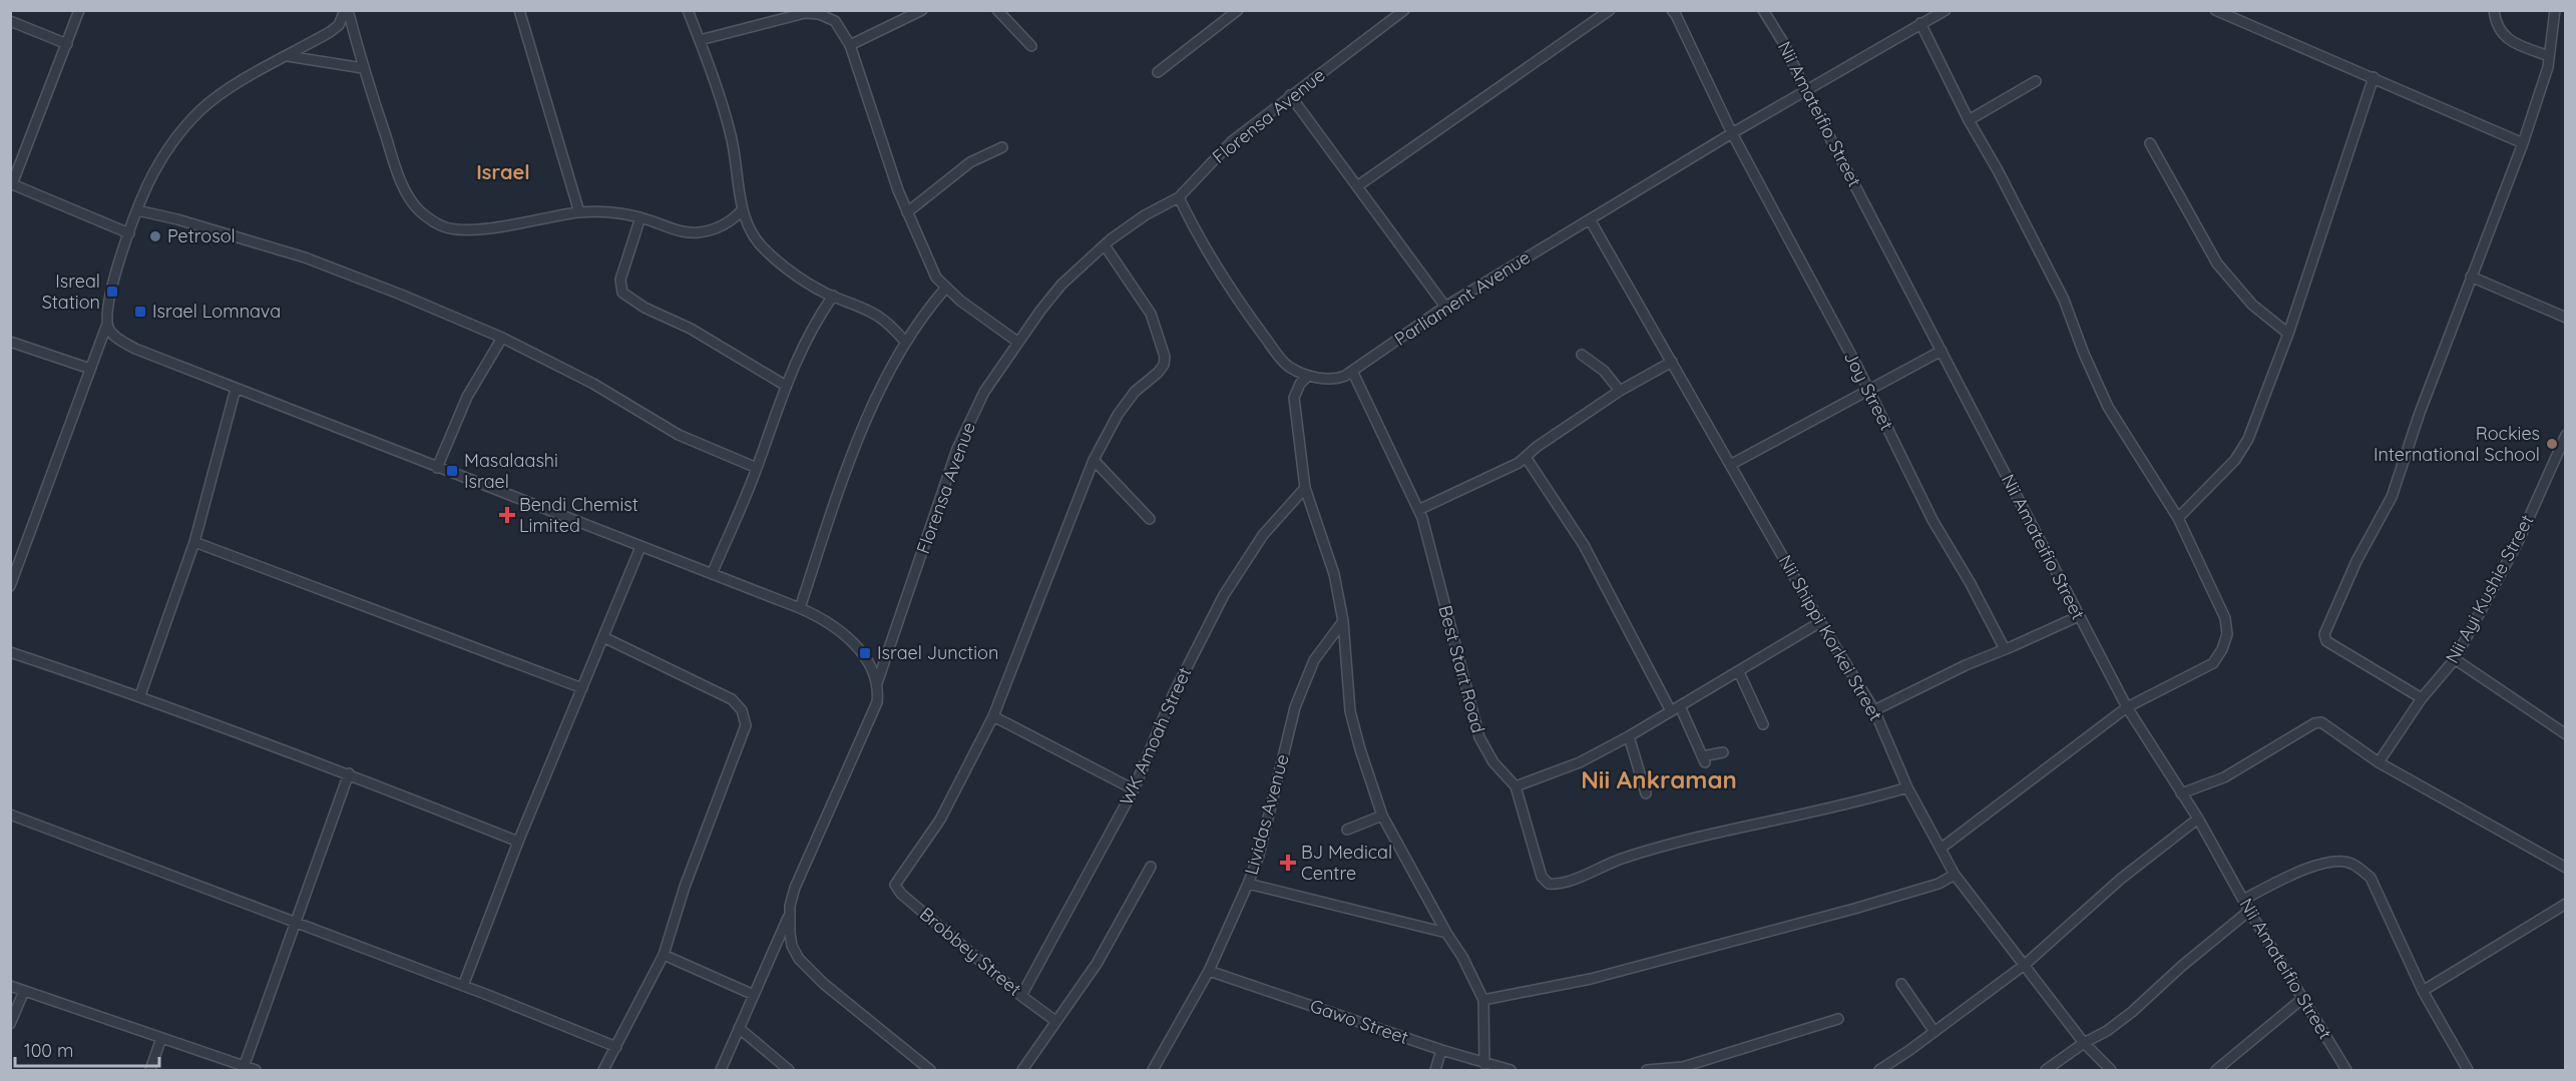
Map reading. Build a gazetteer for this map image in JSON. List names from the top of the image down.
{
  "streets": {
    "street": [
      "Nii Amateifio Street",
      "Florensa Avenue",
      "Parliament Avenue",
      "Joy Street",
      "Nii Ayi Kushie Street",
      "Nii Shippi Korkei Street",
      "Best Start Road",
      "WK Amoah Street",
      "Lividas Avenue",
      "Brobbey Street",
      "Gawo Street"
    ]
  },
  "crossings": [
    ["Nii Amateifio Street", "Parliament Avenue"],
    ["Florensa Avenue", "Parliament Avenue"],
    ["Parliament Avenue", "Joy Street"],
    ["Parliament Avenue", "Nii Shippi Korkei Street"],
    ["Parliament Avenue", "Best Start Road"],
    ["Nii Shippi Korkei Street", "Best Start Road"],
    ["WK Amoah Street", "Brobbey Street"],
    ["Lividas Avenue", "Gawo Street"]
  ],
  "districts": ["Israel", "Nii Ankraman"],
  "places": {
    "other": ["Petrosol", "Rockies International School"],
    "transit": [
      "Isreal Station",
      "Israel Lomnava",
      "Masalaashi Israel",
      "Israel Junction"
    ],
    "health": ["Bendi Chemist Limited", "BJ Medical Centre"]
  },
  "scale_bar": "100 m"
}
